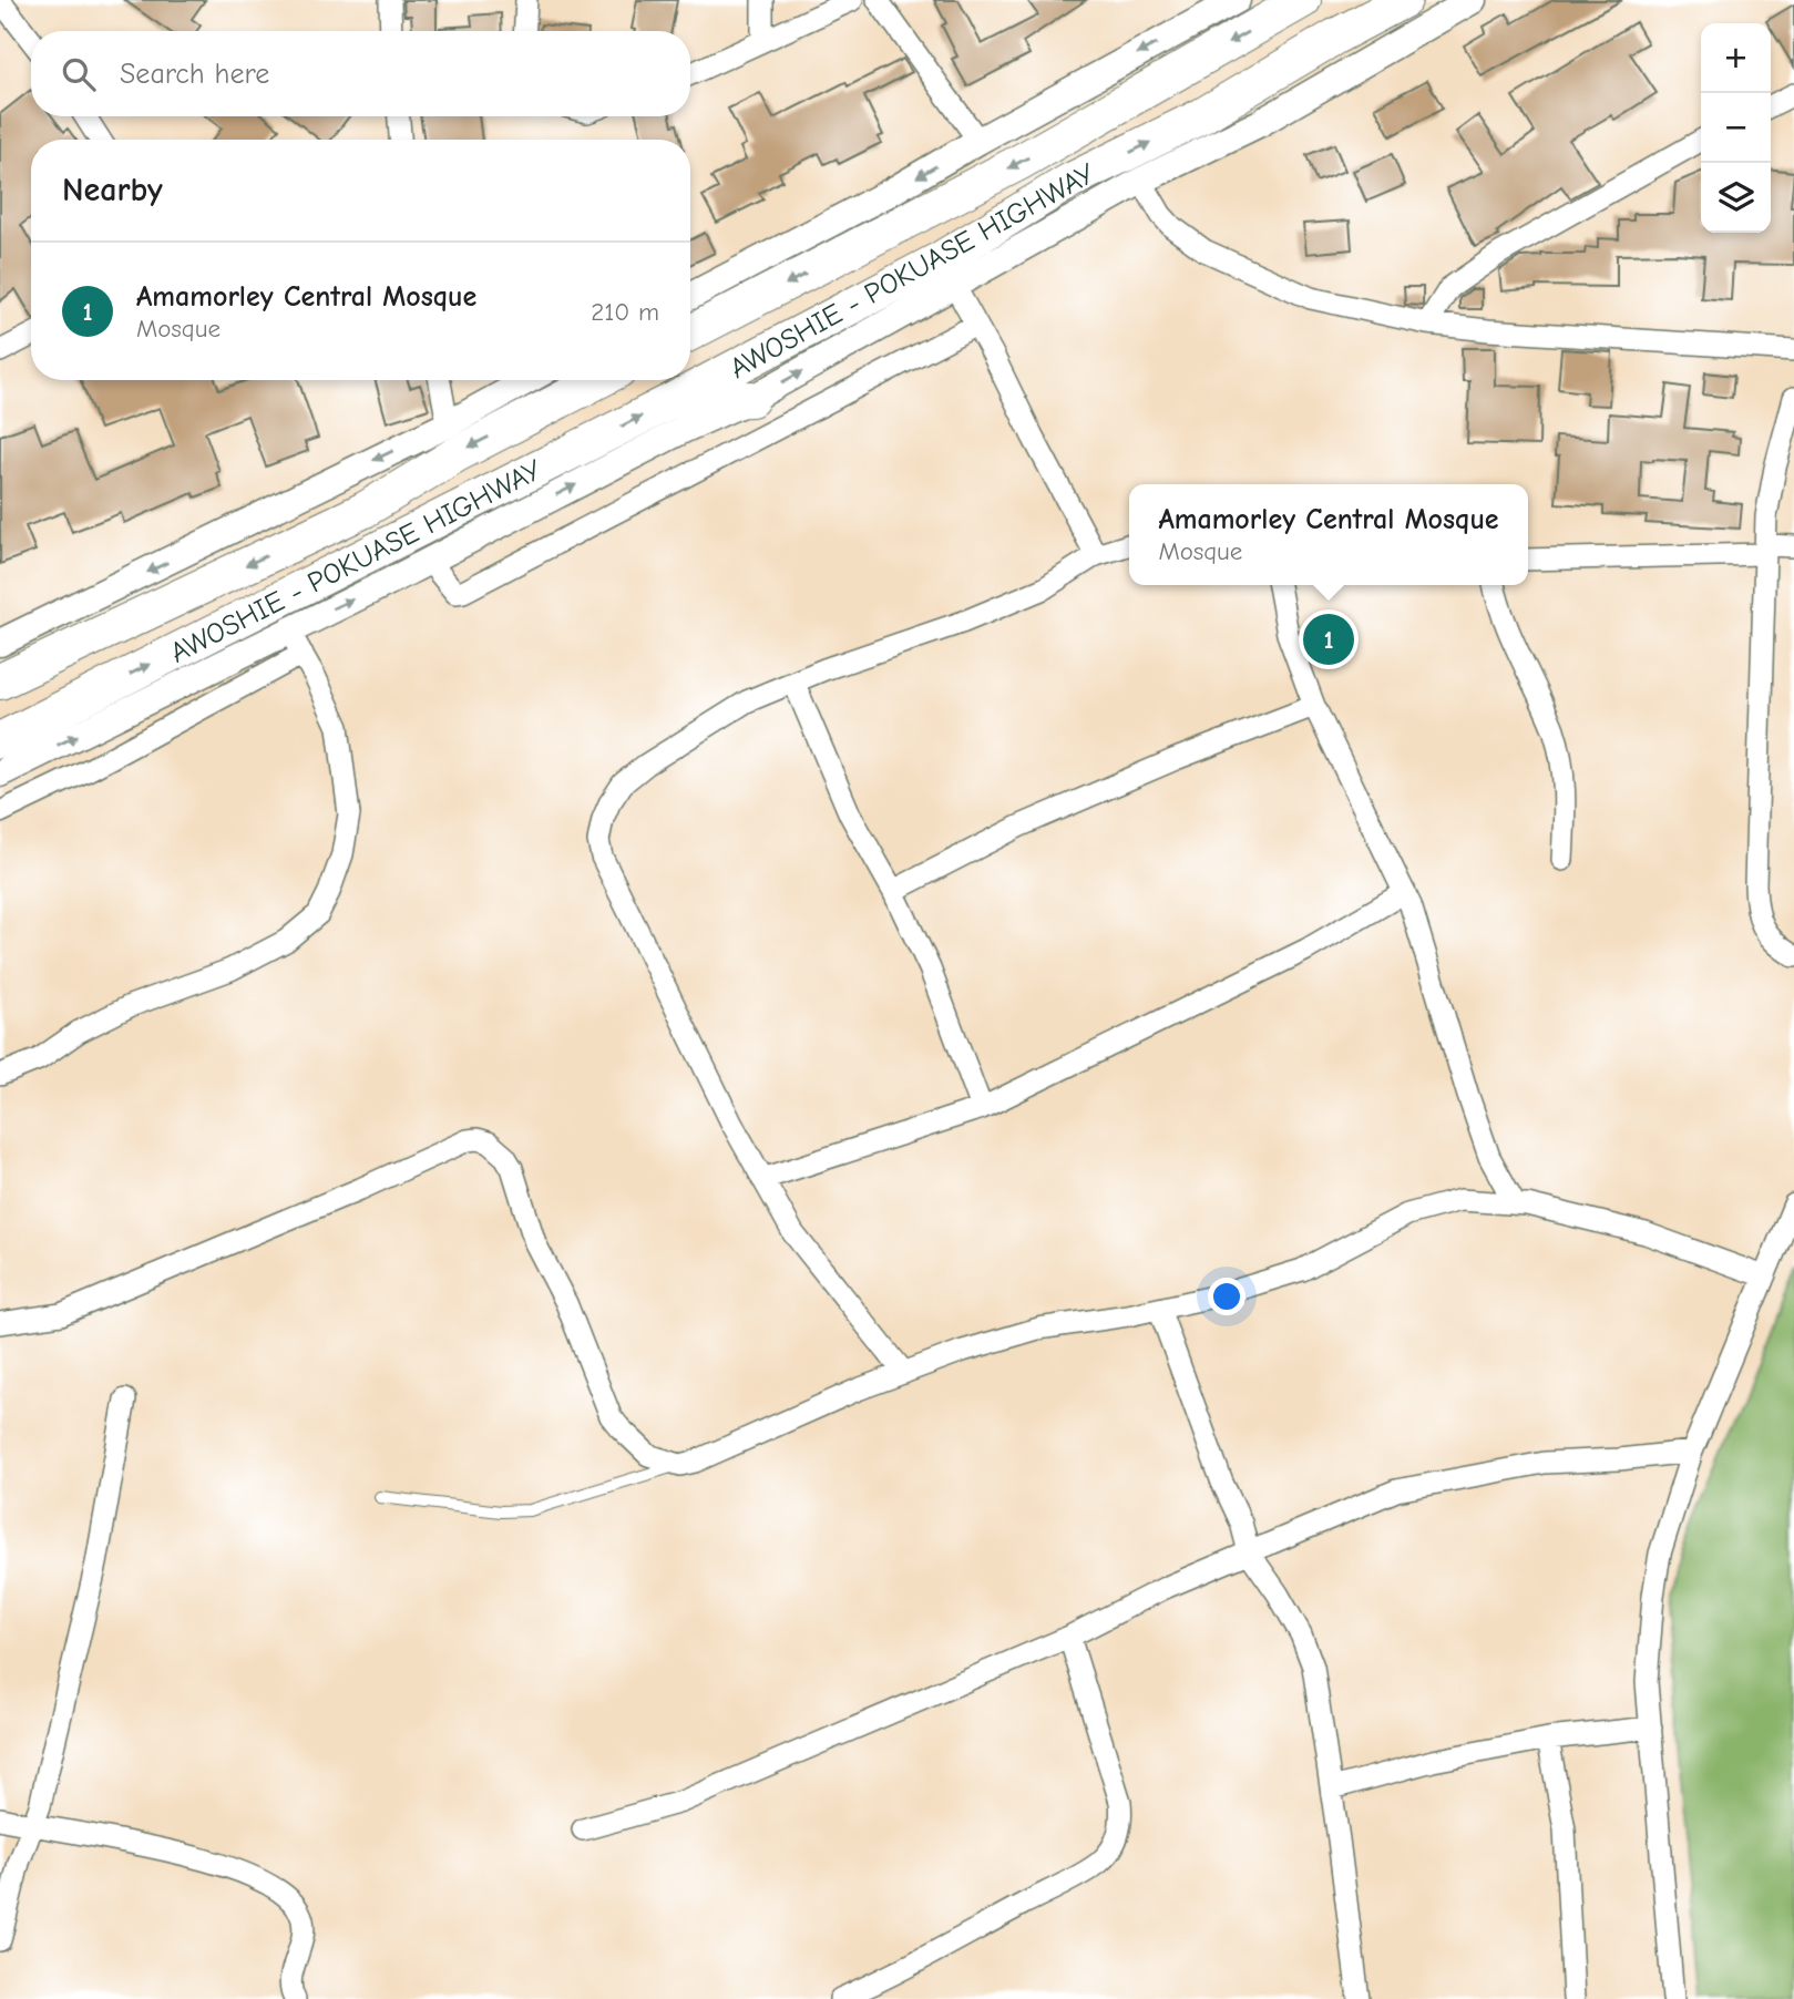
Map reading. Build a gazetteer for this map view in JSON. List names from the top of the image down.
{
  "streets": {
    "main road": ["AWOSHIE - POKUASE HIGHWAY"]
  },
  "page": {
    "map_buttons": ["+", "−"],
    "search": "Search here",
    "heading": "Nearby",
    "list": [
      {
        "mark": "1",
        "name": "Amamorley Central Mosque",
        "note": "Mosque",
        "value": "210 m"
      }
    ],
    "popup": ["Amamorley Central Mosque", "Mosque"],
    "pins": "1"
  }
}
